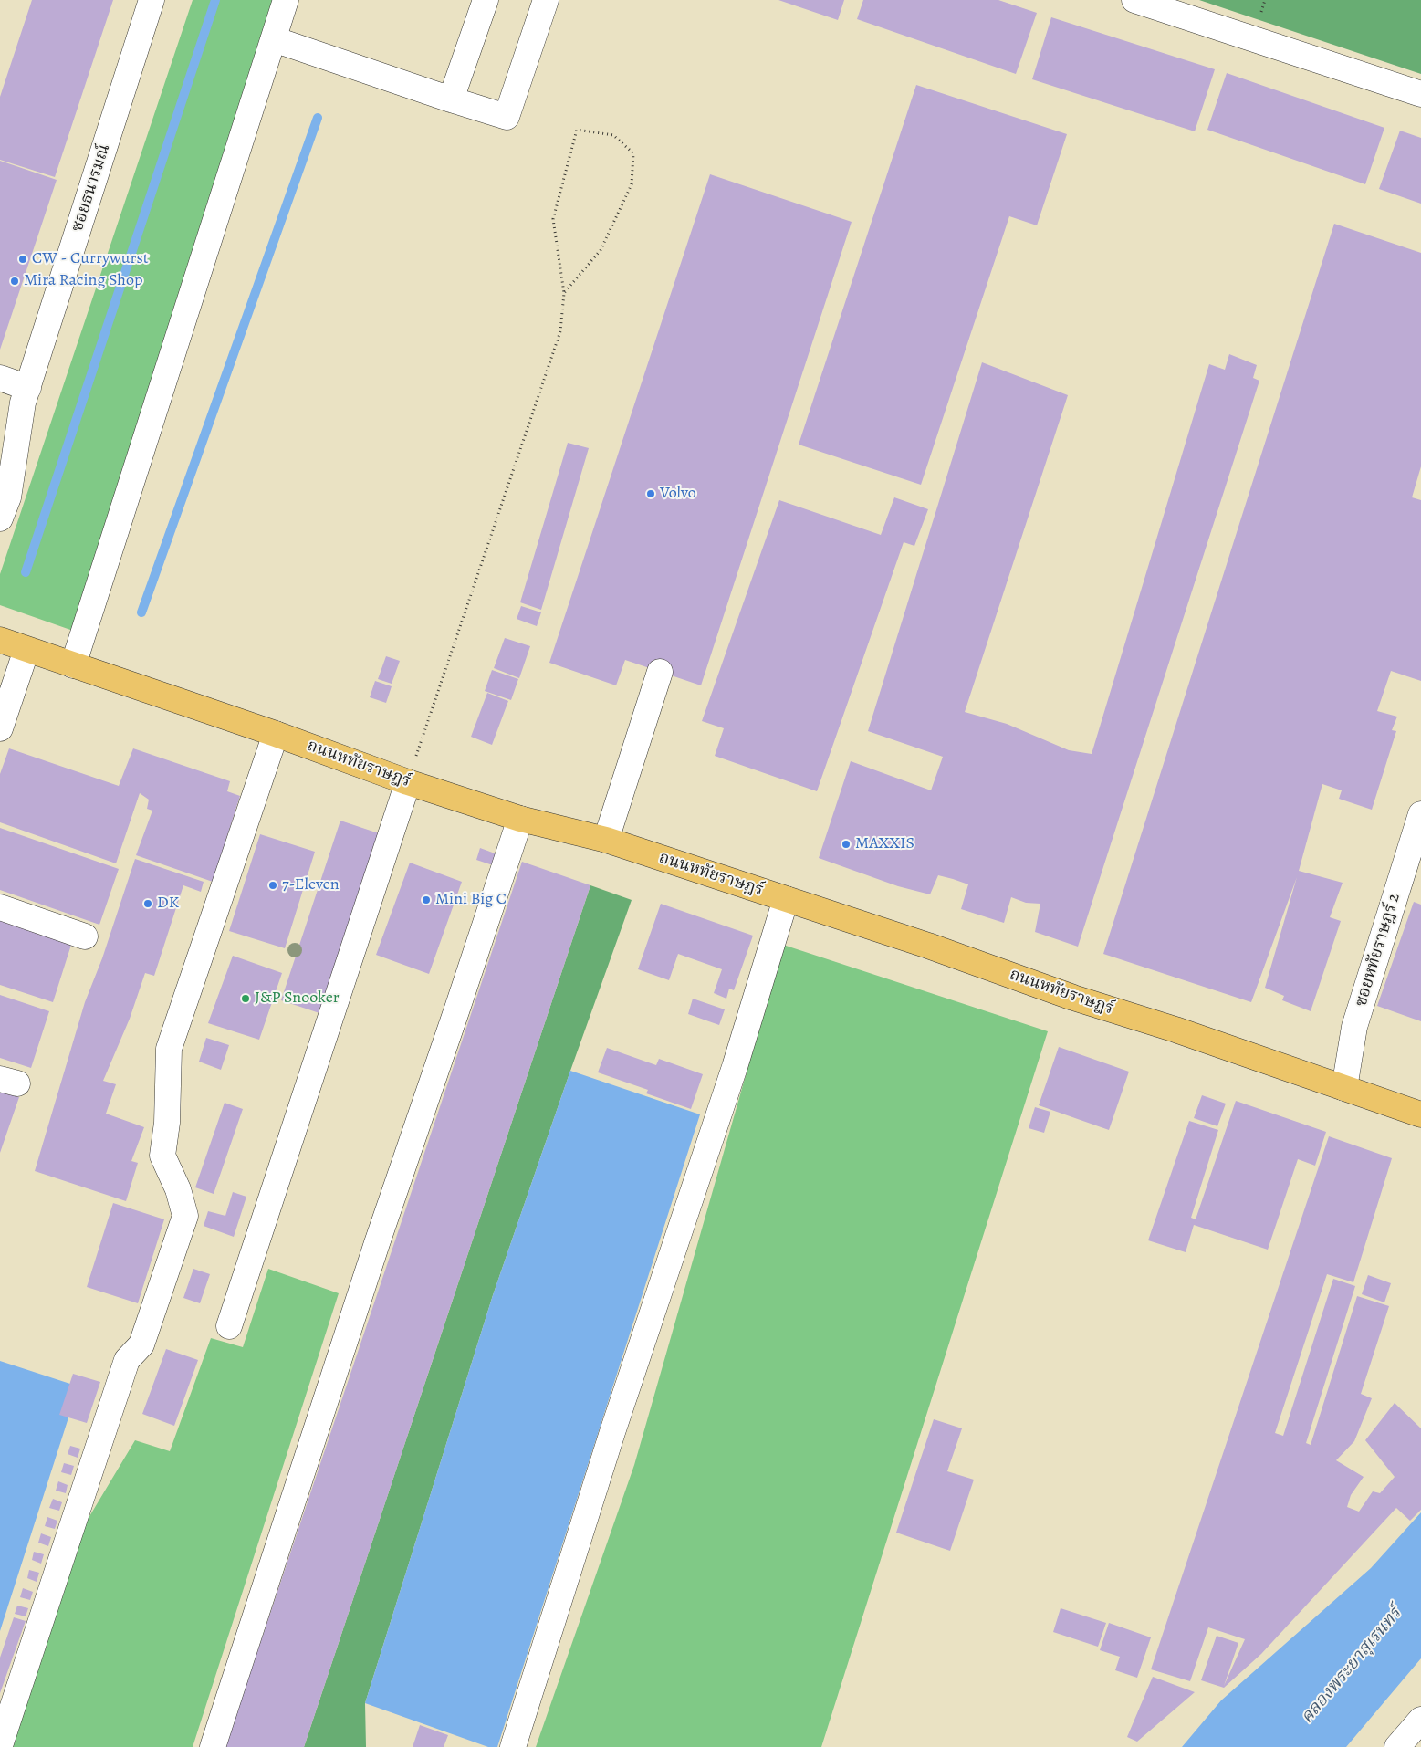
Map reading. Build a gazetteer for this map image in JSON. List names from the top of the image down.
{
  "streets": {
    "main road": ["ถนนหทัยราษฎร์"],
    "street": ["ซอยธนารมณ์", "ซอยหทัยราษฎร์ 2"]
  },
  "crossings": [
    ["ถนนหทัยราษฎร์", "ซอยหทัยราษฎร์ 2"]
  ],
  "water": ["คลองพระยาสุเรนทร์"],
  "places": [
    "CW - Currywurst",
    "Mira Racing Shop",
    "Volvo",
    "MAXXIS",
    "7-Eleven",
    "Mini Big C",
    "DK",
    "J&P Snooker"
  ]
}
